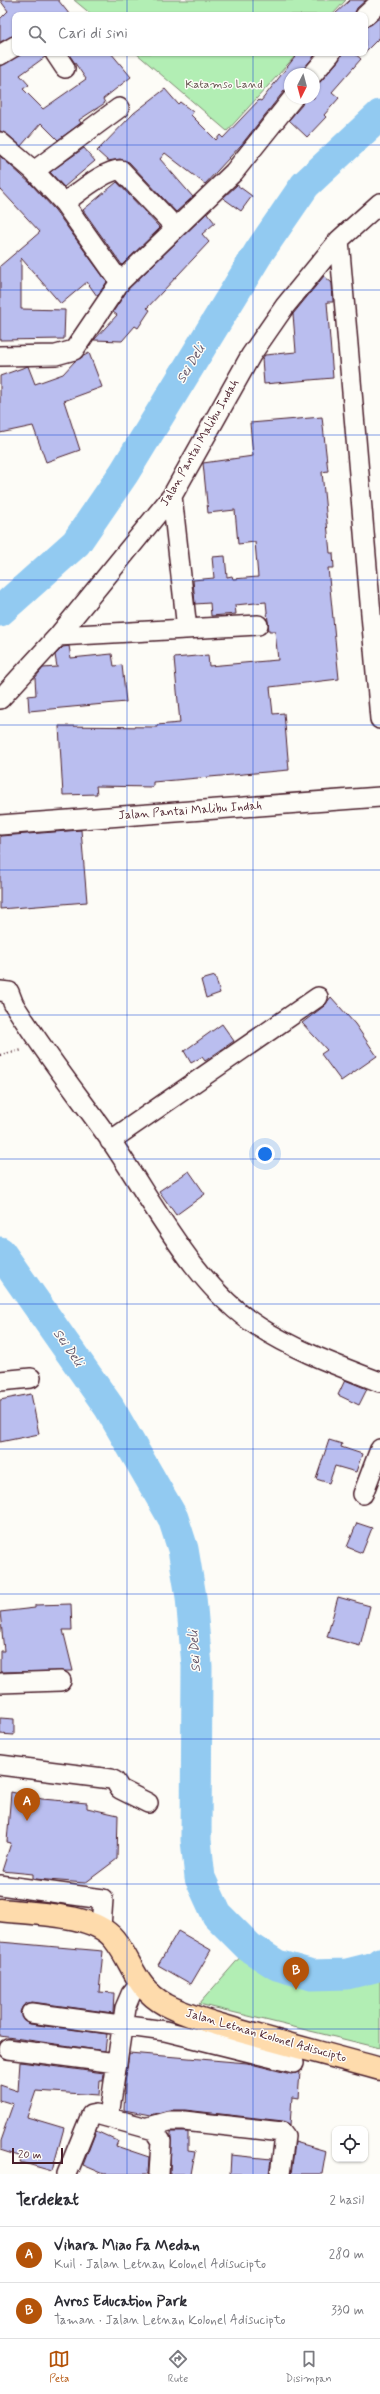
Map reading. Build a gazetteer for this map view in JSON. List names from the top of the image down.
{
  "streets": {
    "main road": ["Jalan Letnan Kolonel Adisucipto"],
    "street": ["Jalan Pantai Malibu Indah"]
  },
  "water": ["Sei Deli"],
  "parks": ["Katamso Land"],
  "scale_bar": "20 m",
  "north": "bottom",
  "page": {
    "search": "Cari di sini",
    "pins": ["A", "B"],
    "scale": "20 m",
    "heading": ["Terdekat", "2 hasil"],
    "list": [
      {
        "mark": "A",
        "name": "Vihara Miao Fa Medan",
        "note": "Kuil · Jalan Letnan Kolonel Adisucipto",
        "value": "280 m"
      },
      {
        "mark": "B",
        "name": "Avros Education Park",
        "note": "Taman · Jalan Letnan Kolonel Adisucipto",
        "value": "330 m"
      }
    ],
    "nav": ["Peta", "Rute", "Disimpan"]
  }
}
